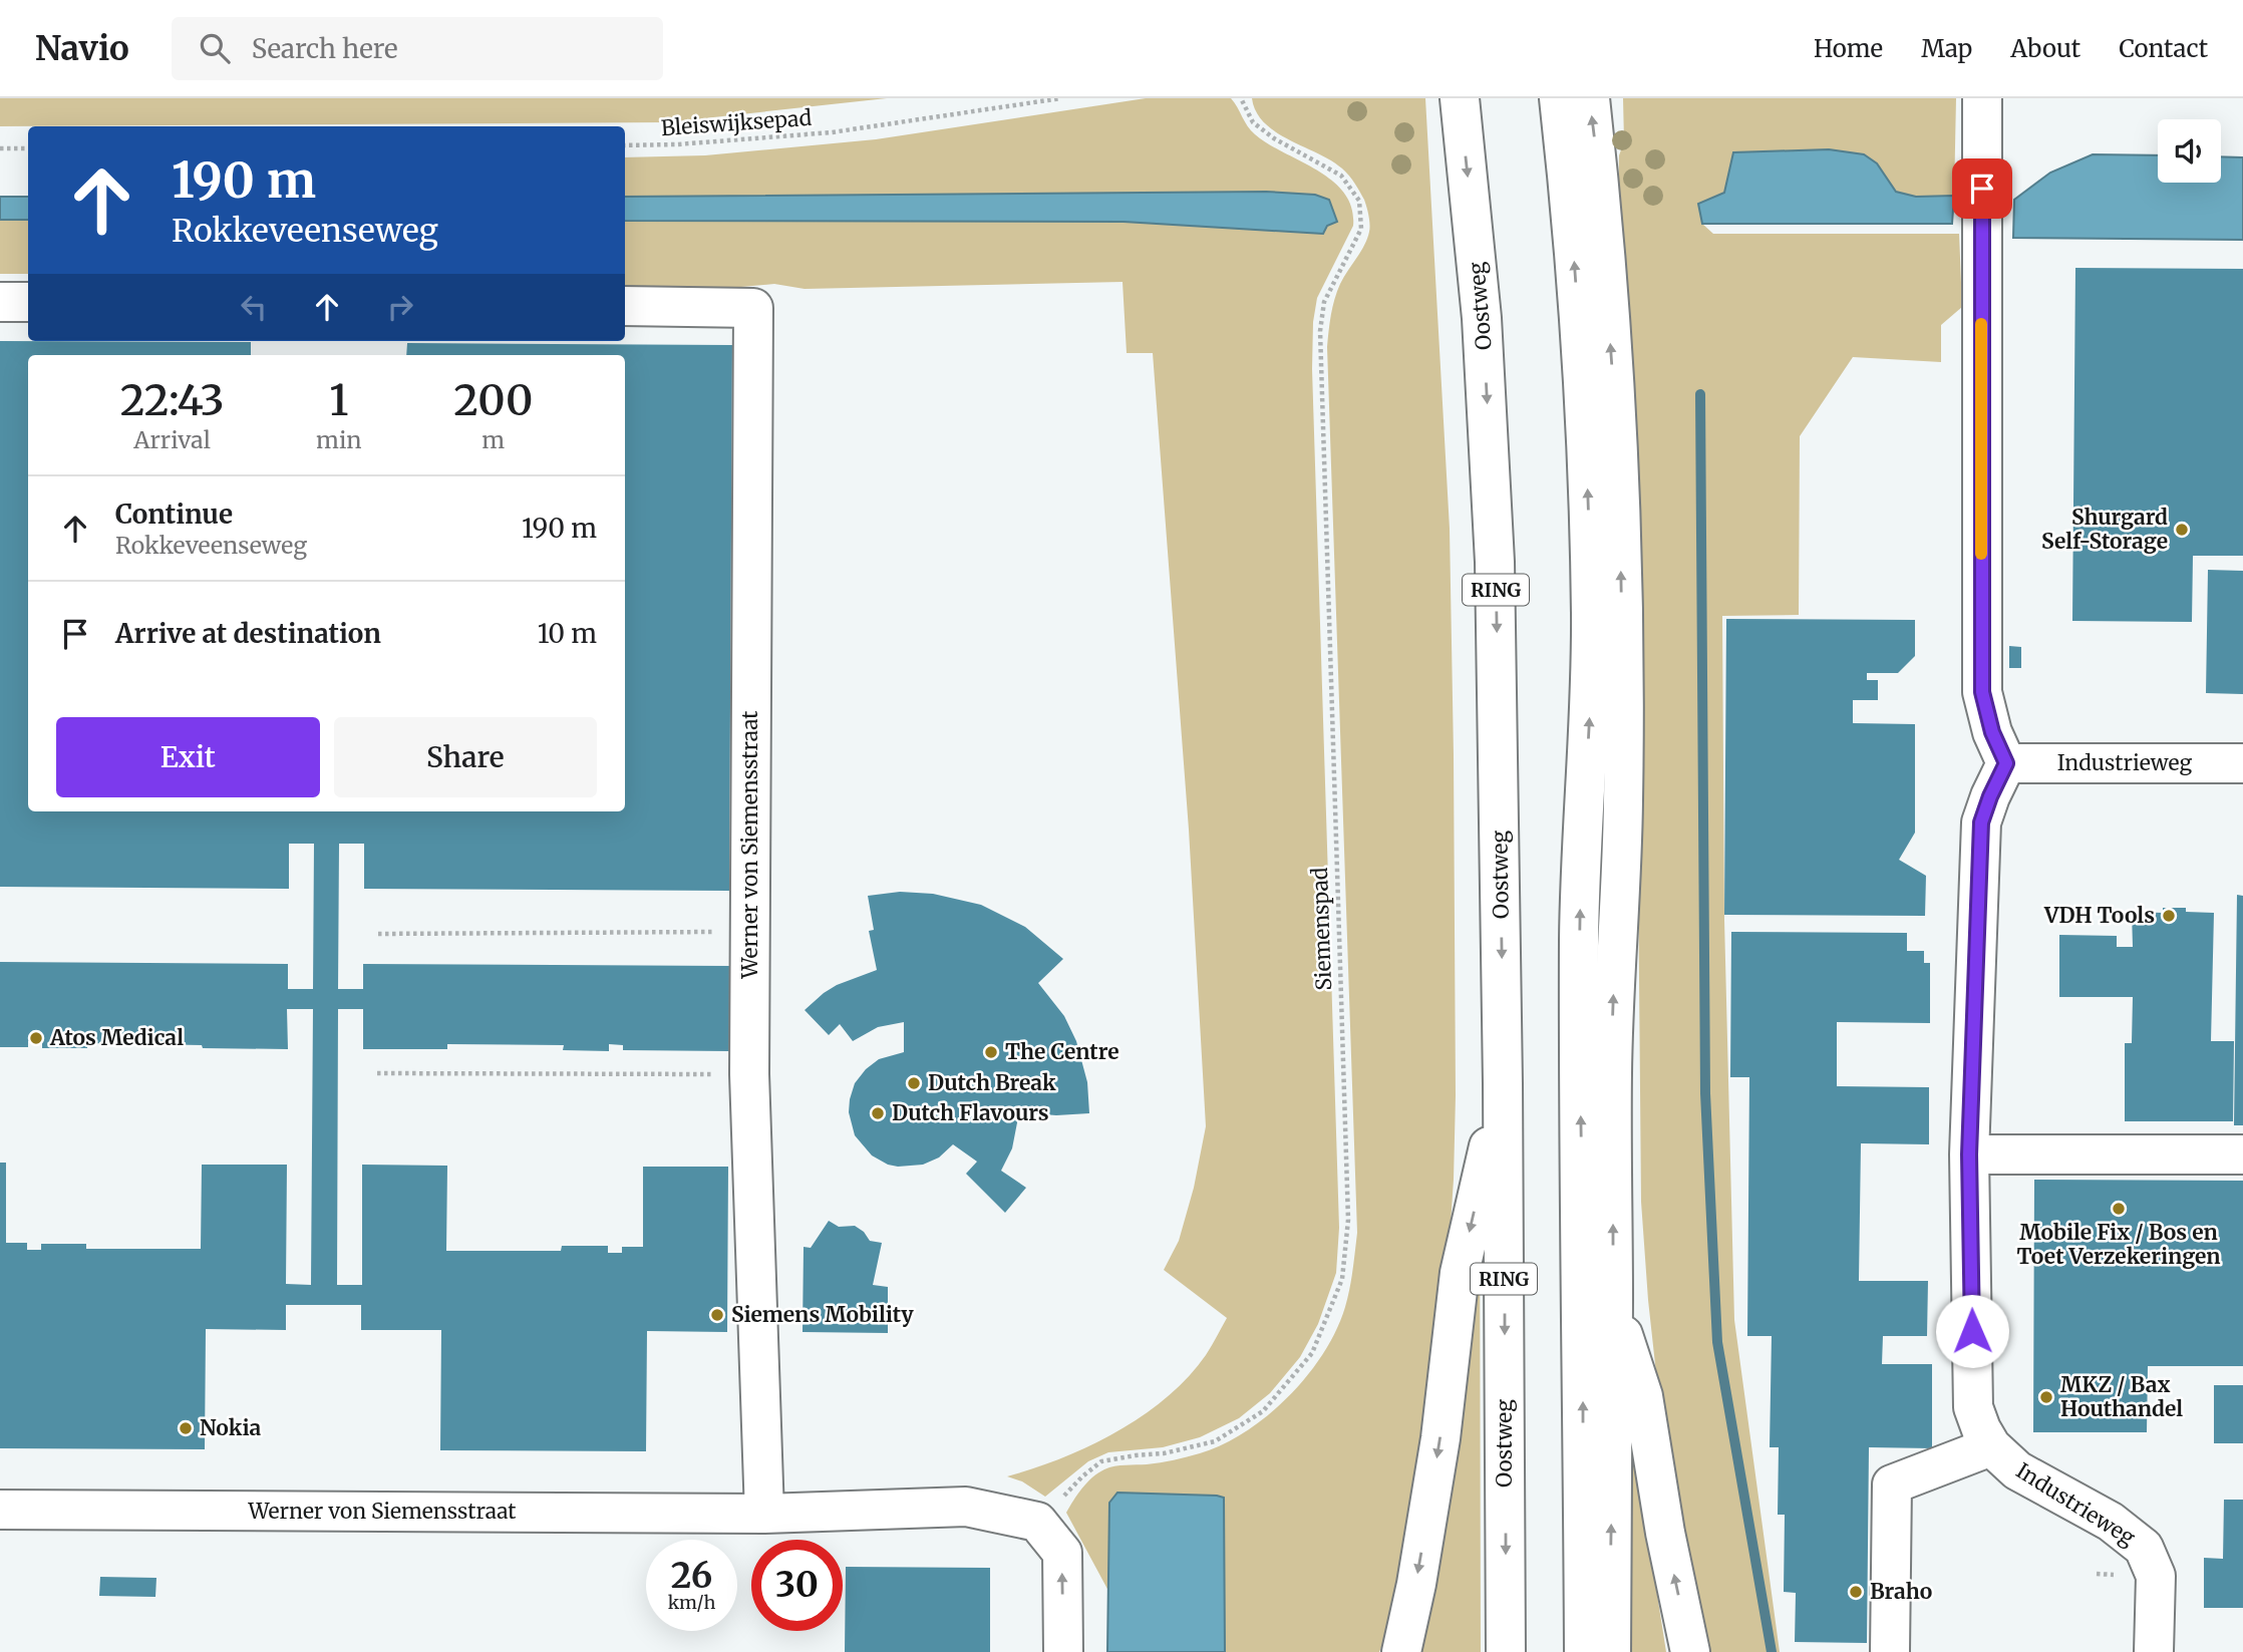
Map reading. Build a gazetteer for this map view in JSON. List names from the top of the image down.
{
  "streets": {
    "main road": [
      "Oostweg",
      "RING",
      "Industrieweg",
      "Werner von Siemensstraat"
    ],
    "path": ["Bleiswijksepad", "Siemenspad"]
  },
  "crossings": [
    ["Werner von Siemensstraat", "Siemenspad"]
  ],
  "places": [
    "Shurgard Self-Storage",
    "VDH Tools",
    "Atos Medical",
    "The Centre",
    "Dutch Break",
    "Dutch Flavours",
    "Mobile Fix / Bos en Toet Verzekeringen",
    "Siemens Mobility",
    "MKZ / Bax Houthandel",
    "Nokia",
    "Braho"
  ],
  "page": {
    "header": "Navio",
    "search": "Search here",
    "nav": [
      "Home",
      "Map",
      "About",
      "Contact"
    ],
    "turn": ["190 m", "Rokkeveenseweg"],
    "eta": [
      "22:43",
      "Arrival",
      "1",
      "min",
      "200",
      "m"
    ],
    "list": [
      {
        "name": "Continue",
        "note": "Rokkeveenseweg",
        "value": "190 m"
      },
      {
        "name": "Arrive at destination",
        "value": "10 m"
      }
    ],
    "buttons": ["Exit", "Share"],
    "speed": "26 km/h",
    "limit": "30"
  }
}
